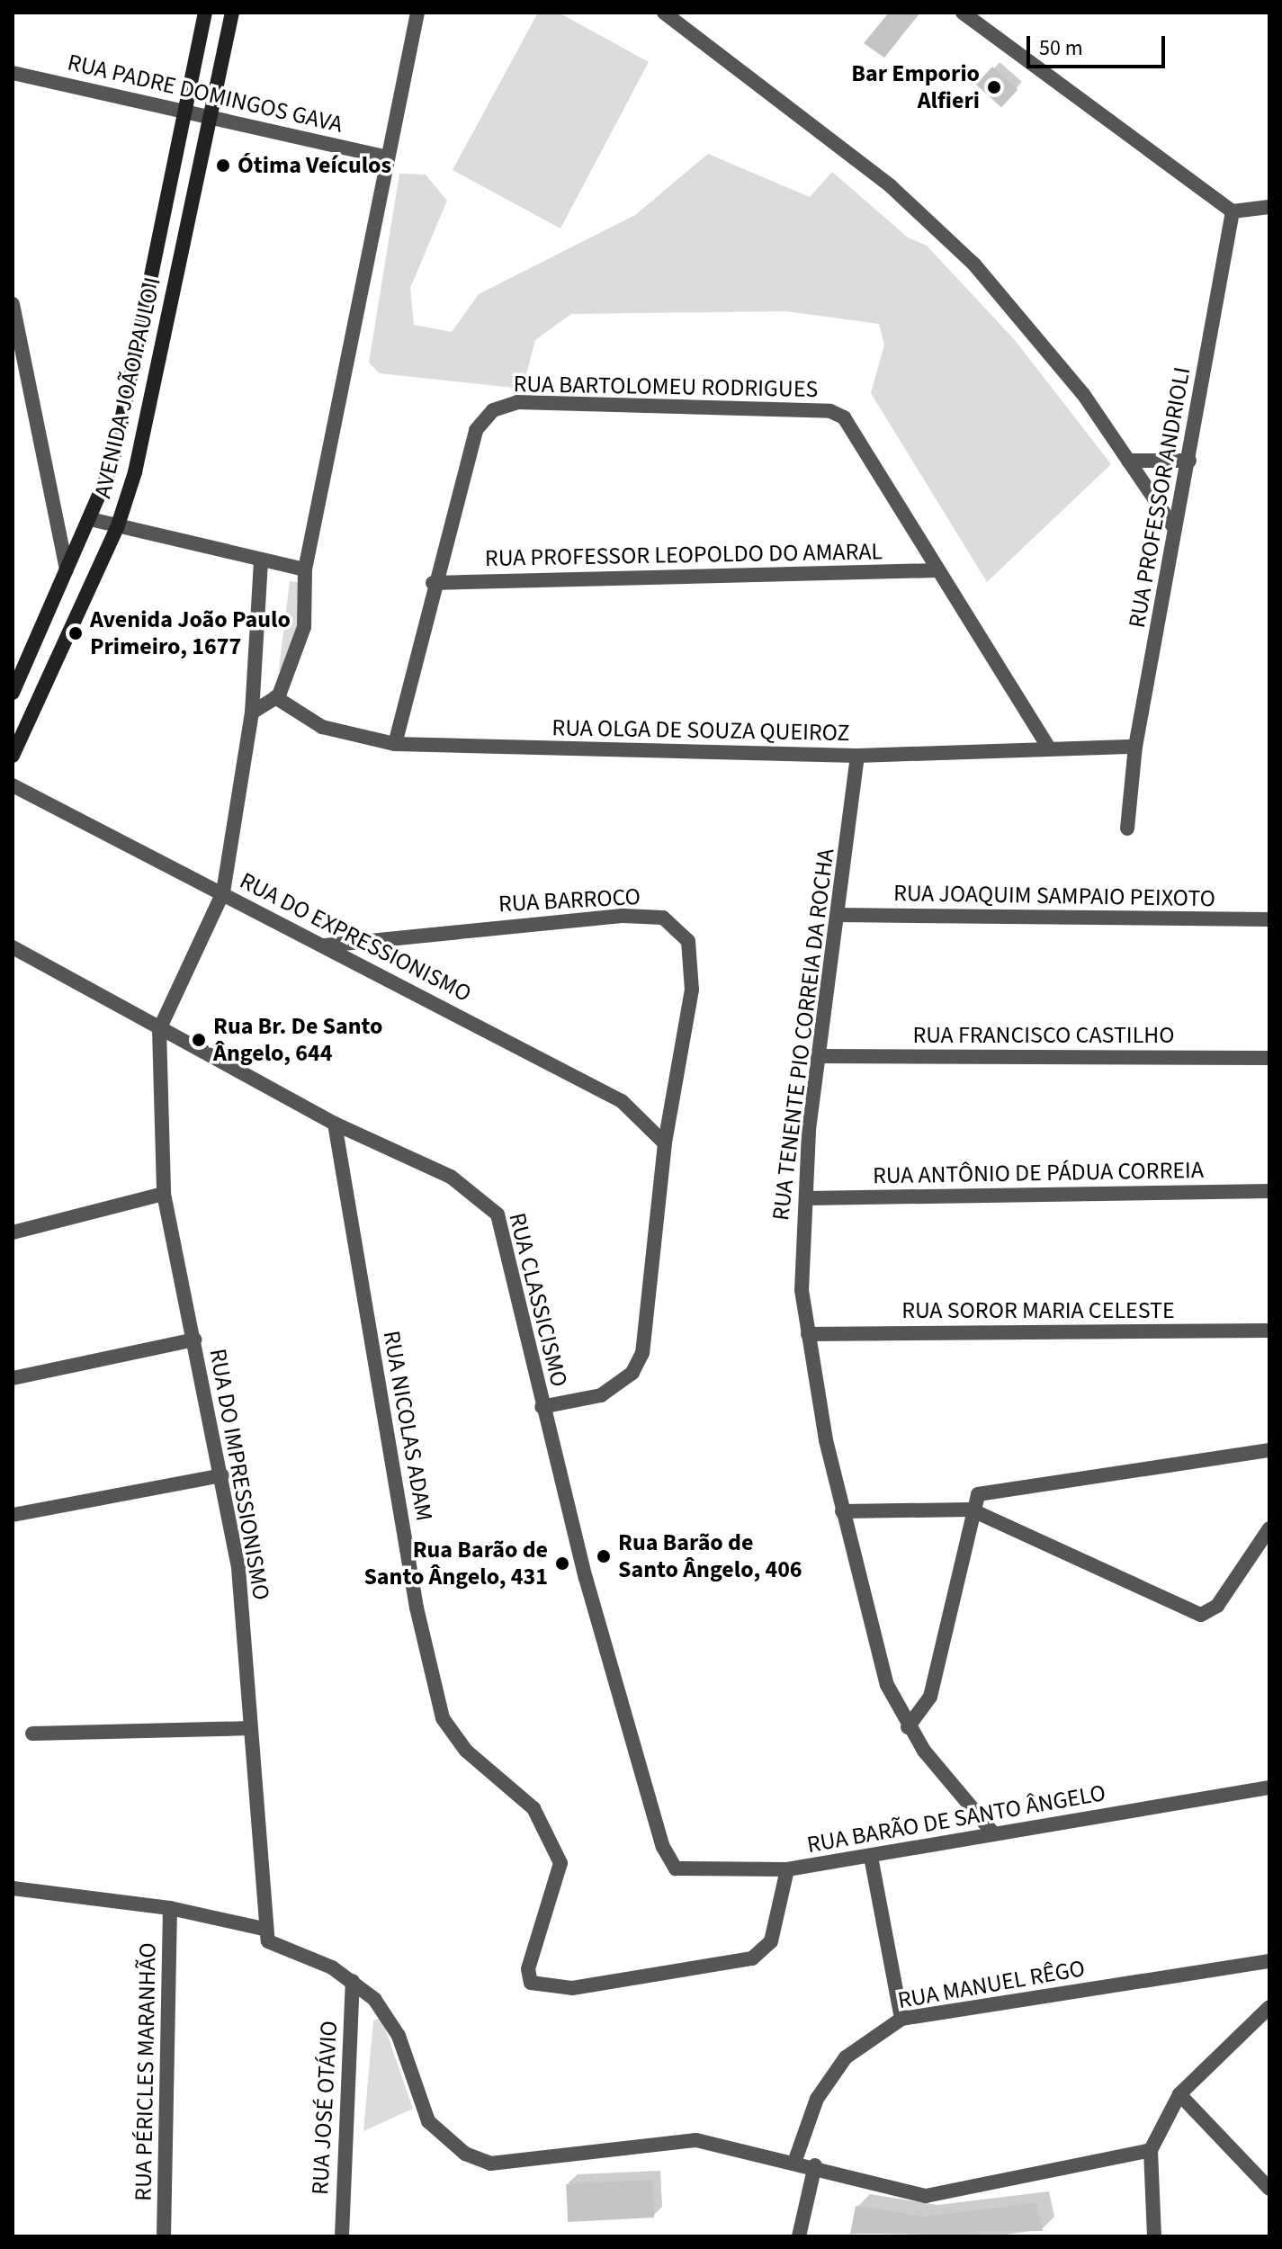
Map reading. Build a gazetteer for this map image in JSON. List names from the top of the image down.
{
  "streets": {
    "main road": ["AVENIDA JOÃO PAULO I"],
    "street": [
      "RUA PADRE DOMINGOS GAVA",
      "RUA BARTOLOMEU RODRIGUES",
      "RUA PROFESSOR ANDRIOLI",
      "RUA PROFESSOR LEOPOLDO DO AMARAL",
      "RUA OLGA DE SOUZA QUEIROZ",
      "RUA JOAQUIM SAMPAIO PEIXOTO",
      "RUA BARROCO",
      "RUA DO EXPRESSIONISMO",
      "RUA TENENTE PIO CORREIA DA ROCHA",
      "RUA FRANCISCO CASTILHO",
      "RUA ANTÔNIO DE PÁDUA CORREIA",
      "RUA CLASSICISMO",
      "RUA SOROR MARIA CELESTE",
      "RUA NICOLAS ADAM",
      "RUA DO IMPRESSIONISMO",
      "RUA BARÃO DE SANTO ÂNGELO",
      "RUA MANUEL RÊGO",
      "RUA PÉRICLES MARANHÃO",
      "RUA JOSÉ OTÁVIO"
    ]
  },
  "crossings": [
    ["RUA PADRE DOMINGOS GAVA", "AVENIDA JOÃO PAULO I"],
    ["RUA BARTOLOMEU RODRIGUES", "RUA PROFESSOR LEOPOLDO DO AMARAL"],
    ["RUA BARTOLOMEU RODRIGUES", "RUA OLGA DE SOUZA QUEIROZ"],
    ["RUA PROFESSOR ANDRIOLI", "RUA OLGA DE SOUZA QUEIROZ"],
    ["RUA OLGA DE SOUZA QUEIROZ", "RUA TENENTE PIO CORREIA DA ROCHA"],
    ["RUA JOAQUIM SAMPAIO PEIXOTO", "RUA TENENTE PIO CORREIA DA ROCHA"],
    ["RUA BARROCO", "RUA DO EXPRESSIONISMO"],
    ["RUA BARROCO", "RUA CLASSICISMO"],
    ["RUA TENENTE PIO CORREIA DA ROCHA", "RUA FRANCISCO CASTILHO"],
    ["RUA TENENTE PIO CORREIA DA ROCHA", "RUA ANTÔNIO DE PÁDUA CORREIA"],
    ["RUA TENENTE PIO CORREIA DA ROCHA", "RUA SOROR MARIA CELESTE"],
    ["RUA TENENTE PIO CORREIA DA ROCHA", "RUA BARÃO DE SANTO ÂNGELO"],
    ["RUA CLASSICISMO", "RUA NICOLAS ADAM"],
    ["RUA CLASSICISMO", "RUA DO IMPRESSIONISMO"],
    ["RUA CLASSICISMO", "RUA BARÃO DE SANTO ÂNGELO"],
    ["RUA NICOLAS ADAM", "RUA BARÃO DE SANTO ÂNGELO"]
  ],
  "places": [
    "Bar Emporio Alfieri",
    "Ótima Veículos",
    "Avenida João Paulo Primeiro, 1677",
    "Rua Br. De Santo Ângelo, 644",
    "Rua Barão de Santo Ângelo, 406",
    "Rua Barão de Santo Ângelo, 431"
  ],
  "scale_bar": "50 m"
}
